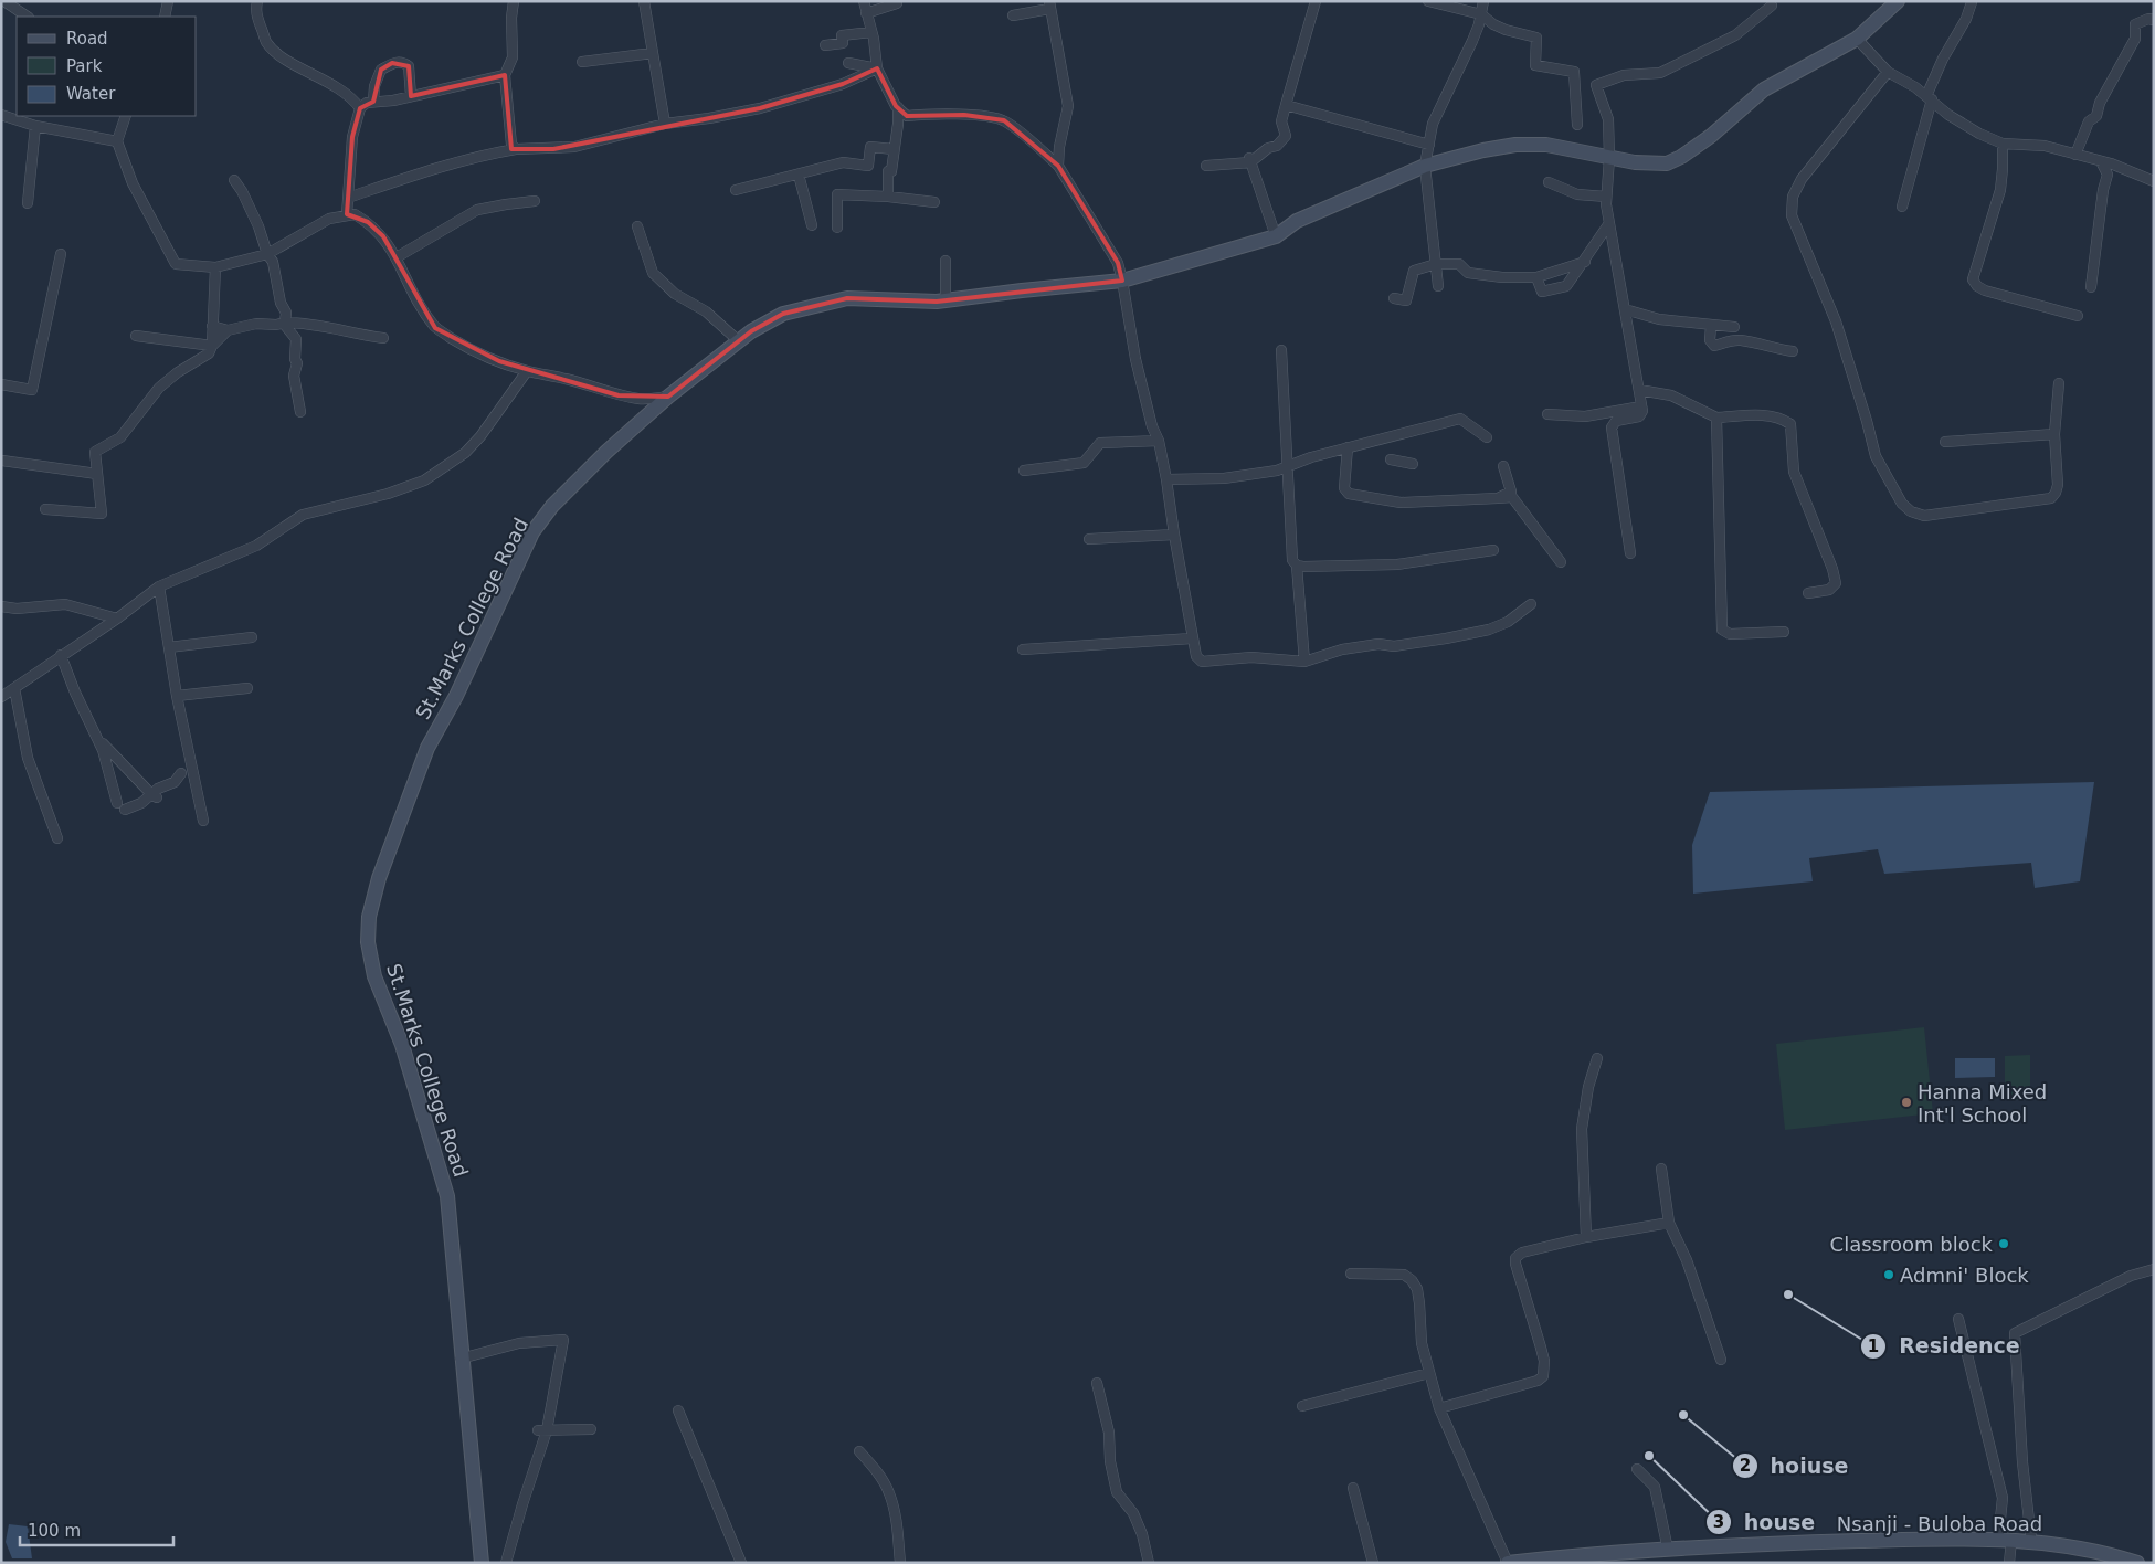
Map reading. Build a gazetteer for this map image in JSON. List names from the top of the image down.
{
  "streets": {
    "main road": ["St.Marks College Road", "Nsanji - Buloba Road"]
  },
  "places": [
    "Hanna Mixed Int'l School",
    "Classroom block",
    "Admni' Block",
    "Residence",
    "hoiuse",
    "house"
  ],
  "legend": ["Road", "Park", "Water"],
  "scale_bar": "100 m"
}
